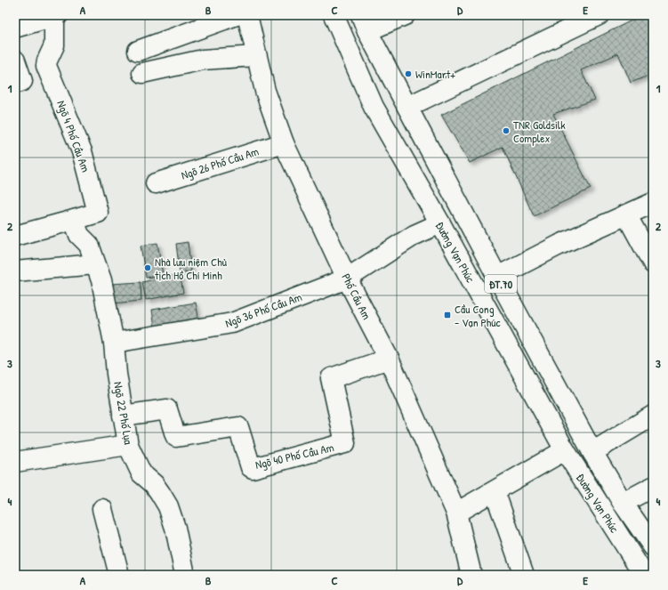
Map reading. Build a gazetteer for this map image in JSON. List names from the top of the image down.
{
  "streets": {
    "main road": [
      "Ngõ 4 Phố Cầu Am",
      "Ngõ 26 Phố Cầu Am",
      "Đường Vạn Phúc",
      "ĐT.70",
      "Phố Cầu Am",
      "Ngõ 36 Phố Cầu Am",
      "Ngõ 22 Phố Lụa",
      "Ngõ 40 Phố Cầu Am"
    ]
  },
  "crossings": [
    ["Ngõ 26 Phố Cầu Am", "Phố Cầu Am"],
    ["Đường Vạn Phúc", "Ngõ 36 Phố Cầu Am"],
    ["Phố Cầu Am", "Ngõ 36 Phố Cầu Am"],
    ["Phố Cầu Am", "Ngõ 40 Phố Cầu Am"],
    ["Ngõ 36 Phố Cầu Am", "Ngõ 22 Phố Lụa"],
    ["Ngõ 22 Phố Lụa", "Ngõ 40 Phố Cầu Am"]
  ],
  "places": {
    "other": ["WinMart+", "TNR Goldsilk Complex", "Nhà lưu niệm Chủ tịch Hồ Chí Minh"],
    "transit": ["Cầu Cong - Vạn Phúc"]
  },
  "grid": {
    "columns": [
      "A",
      "B",
      "C",
      "D",
      "E"
    ],
    "rows": [
      "1",
      "2",
      "3",
      "4"
    ]
  }
}
